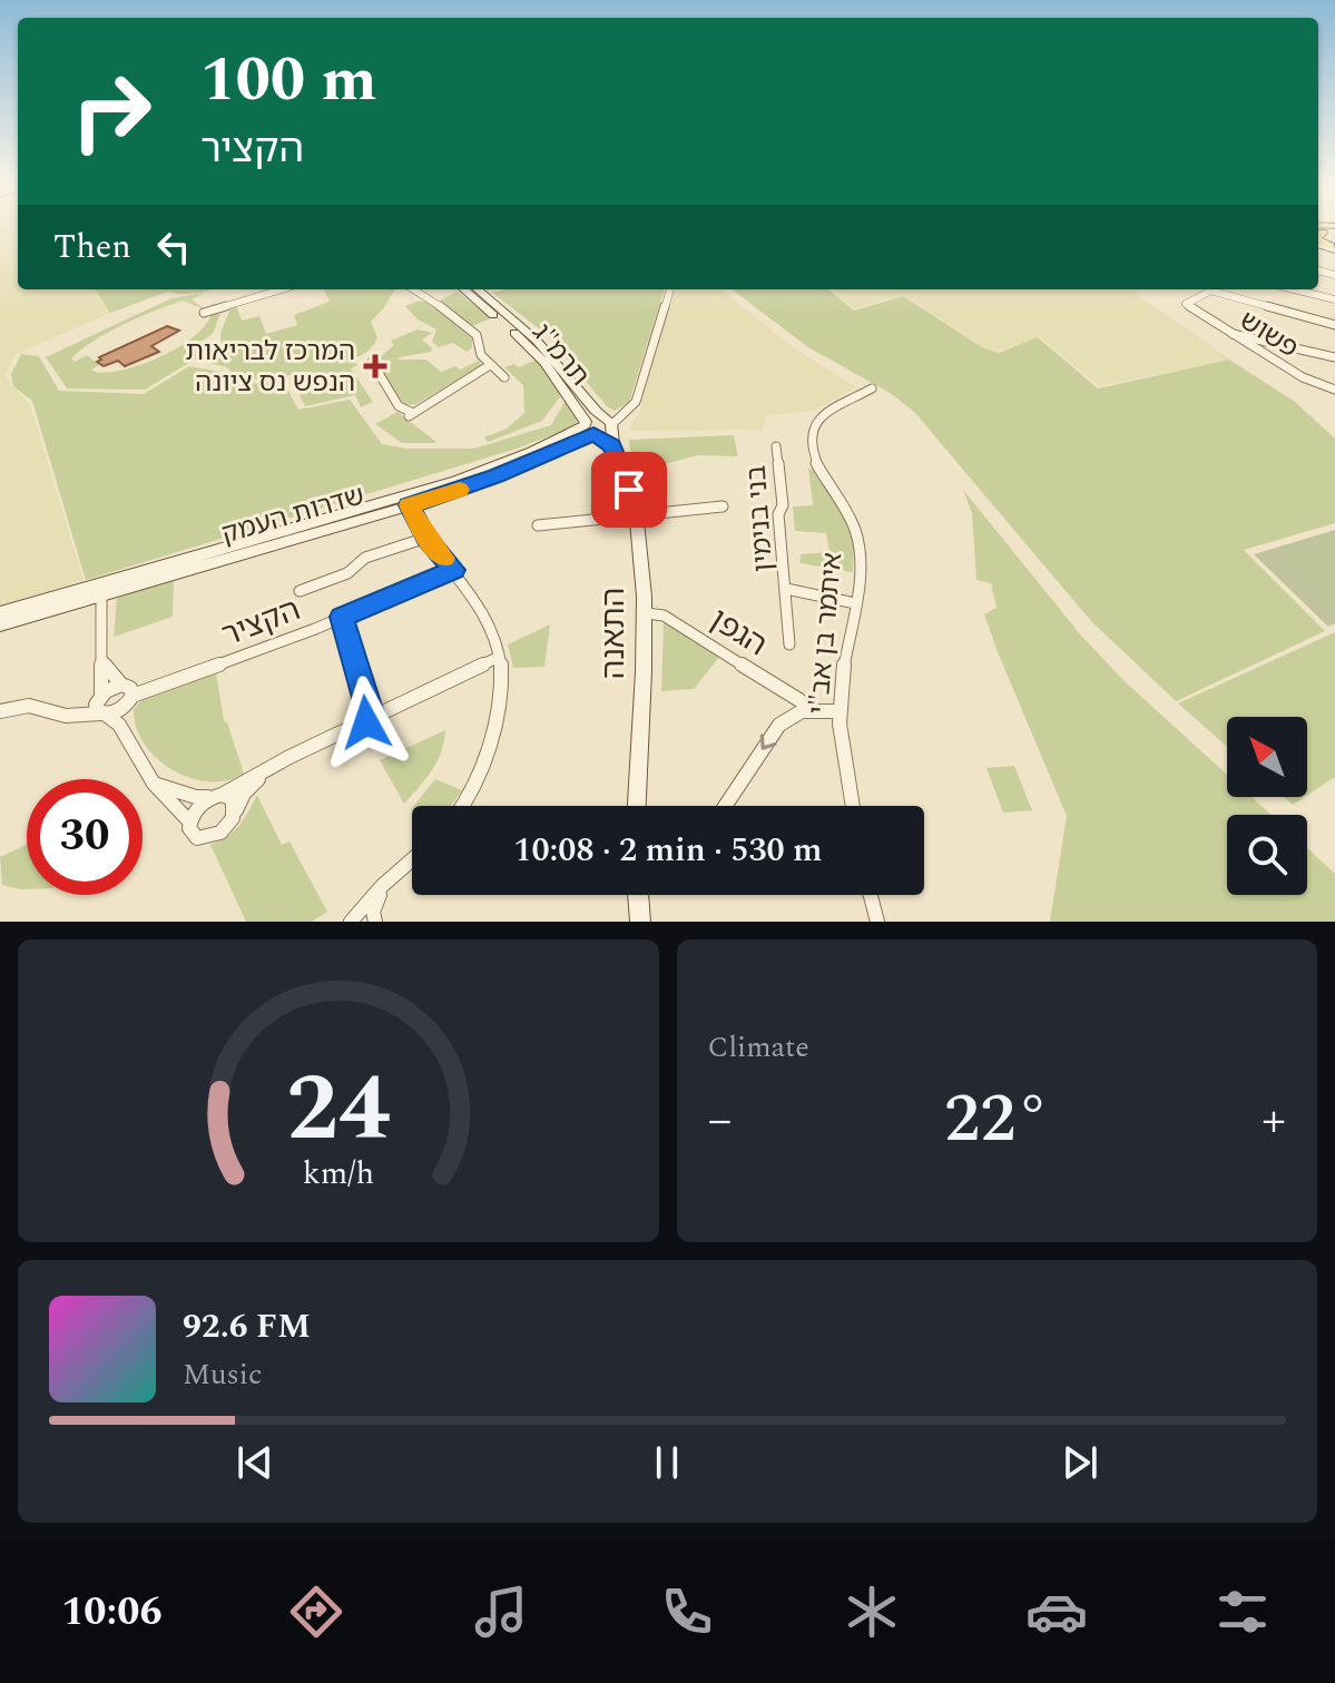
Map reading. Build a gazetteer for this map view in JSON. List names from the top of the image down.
{
  "streets": {
    "street": [
      "פשוש",
      "תרמ\"ג",
      "שדרות העמק",
      "בני בנימין",
      "הקציר",
      "הגפן",
      "התאנה",
      "איתמר בן אב\"י"
    ]
  },
  "crossings": [
    ["תרמ\"ג", "שדרות העמק"],
    ["תרמ\"ג", "התאנה"],
    ["שדרות העמק", "התאנה"],
    ["בני בנימין", "איתמר בן אב\"י"],
    ["הגפן", "התאנה"]
  ],
  "places": {
    "health": ["המרכז לבריאות הנפש נס ציונה"]
  },
  "north": "top left",
  "page": {
    "turn": ["100 m", "הקציר"],
    "then": "Then",
    "limit": "30",
    "trip": "10:08 · 2 min · 530 m",
    "tile": "Climate",
    "heat": ["−", "22°", "+"],
    "song": ["92.6 FM", "Music"],
    "tabs": "10:06",
    "gauge": ["24", "km/h"]
  }
}
